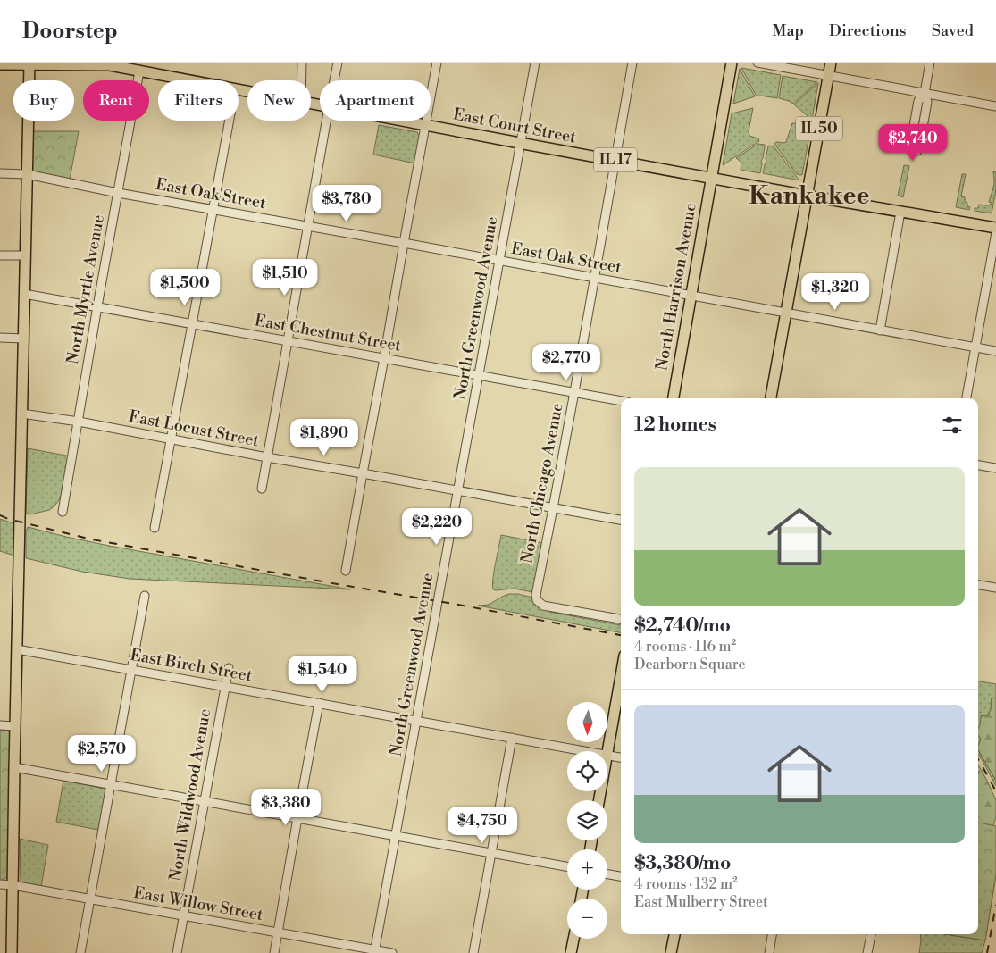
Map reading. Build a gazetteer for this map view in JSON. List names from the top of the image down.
{
  "streets": {
    "main road": [
      "East Court Street",
      "IL 50",
      "IL 17",
      "North Harrison Avenue"
    ],
    "street": [
      "East Oak Street",
      "North Myrtle Avenue",
      "North Greenwood Avenue",
      "East Chestnut Street",
      "East Locust Street",
      "North Chicago Avenue",
      "East Birch Street",
      "North Wildwood Avenue",
      "East Willow Street"
    ]
  },
  "crossings": [
    ["East Court Street", "IL 50"],
    ["East Court Street", "North Harrison Avenue"],
    ["East Court Street", "North Myrtle Avenue"],
    ["East Court Street", "North Greenwood Avenue"],
    ["East Court Street", "North Chicago Avenue"],
    ["IL 50", "East Oak Street"],
    ["East Oak Street", "North Harrison Avenue"],
    ["East Oak Street", "North Myrtle Avenue"],
    ["East Oak Street", "North Greenwood Avenue"],
    ["East Oak Street", "North Chicago Avenue"],
    ["North Myrtle Avenue", "East Chestnut Street"],
    ["North Myrtle Avenue", "East Locust Street"],
    ["North Greenwood Avenue", "East Chestnut Street"],
    ["North Greenwood Avenue", "East Locust Street"],
    ["North Greenwood Avenue", "East Birch Street"],
    ["North Greenwood Avenue", "East Willow Street"],
    ["East Chestnut Street", "North Chicago Avenue"],
    ["East Locust Street", "North Chicago Avenue"],
    ["East Birch Street", "North Wildwood Avenue"],
    ["North Wildwood Avenue", "East Willow Street"]
  ],
  "districts": ["Kankakee"],
  "north": "bottom",
  "page": {
    "header": "Doorstep",
    "nav": ["Map", "Directions", "Saved"],
    "chip": [
      "Buy",
      "Rent",
      "Filters",
      "New",
      "Apartment"
    ],
    "price": [
      "$2,740",
      "$3,780",
      "$1,510",
      "$1,500",
      "$1,320",
      "$2,770",
      "$1,890",
      "$2,220",
      "$1,540",
      "$2,570",
      "$3,380",
      "$4,750"
    ],
    "heading": "12 homes",
    "list": [
      {
        "name": "$2,740/mo",
        "note": "4 rooms · 116 m² · Dearborn Square"
      },
      {
        "name": "$3,380/mo",
        "note": "4 rooms · 132 m² · East Mulberry Street"
      }
    ],
    "map_buttons": ["+", "−"]
  }
}
